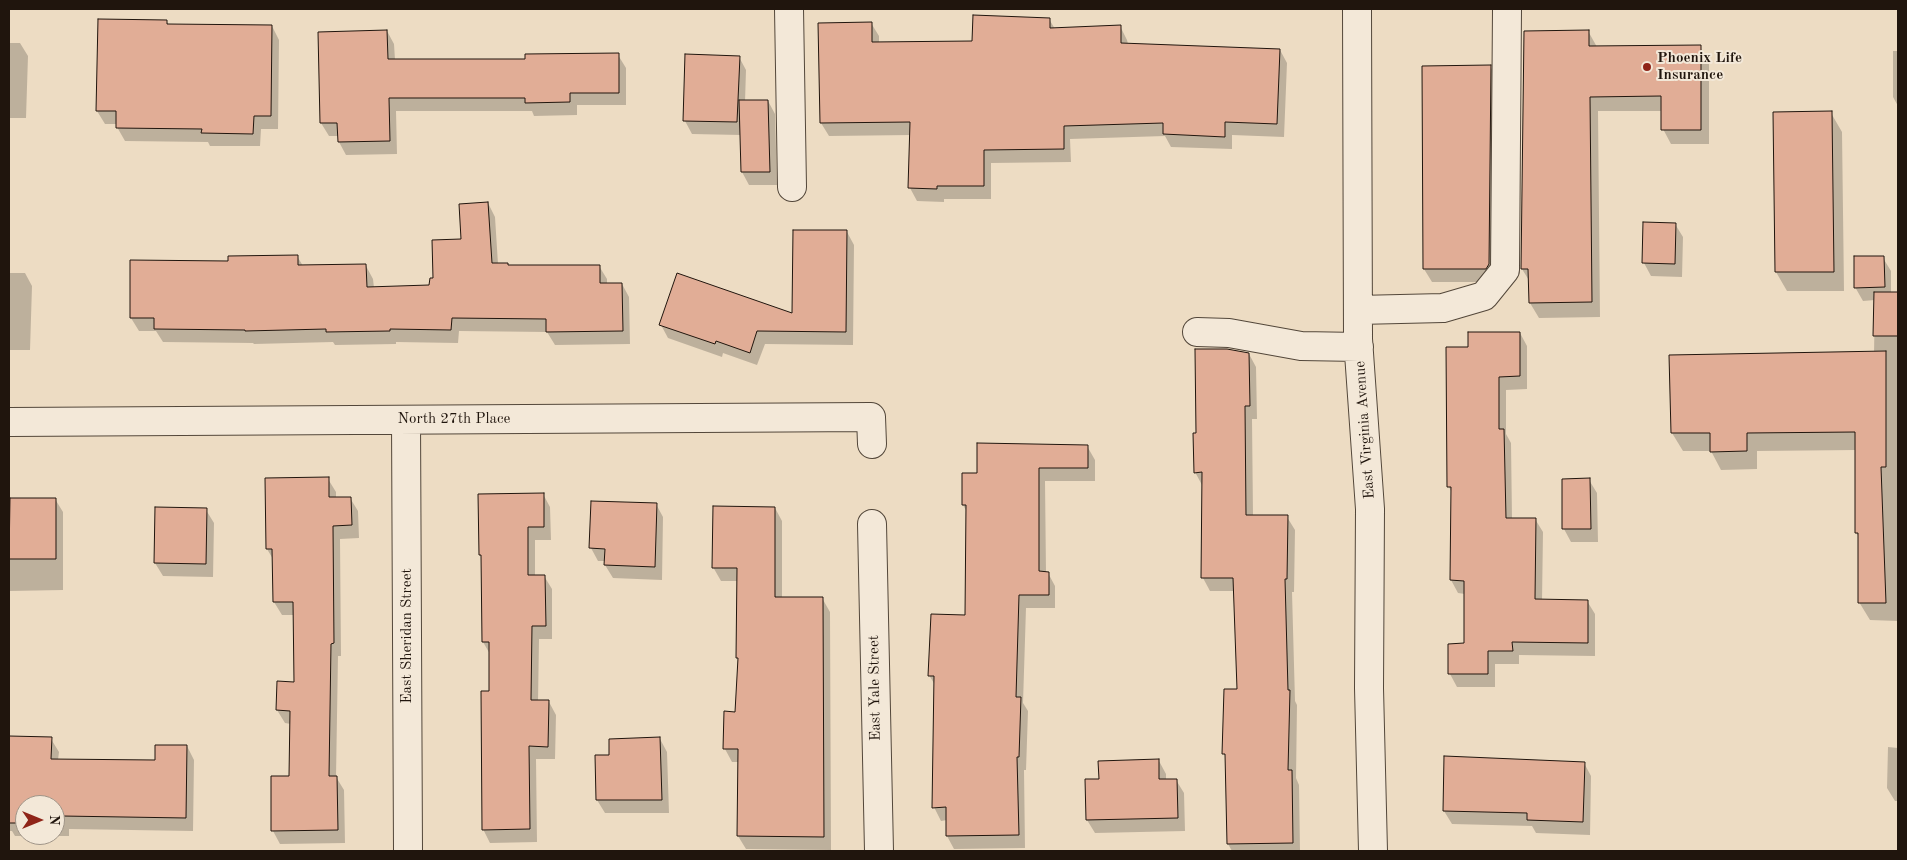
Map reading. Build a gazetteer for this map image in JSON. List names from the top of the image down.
{
  "streets": {
    "street": [
      "North 27th Place",
      "East Virginia Avenue",
      "East Sheridan Street",
      "East Yale Street"
    ]
  },
  "crossings": [
    ["North 27th Place", "East Sheridan Street"]
  ],
  "places": ["Phoenix Life Insurance"],
  "north": "right"
}
